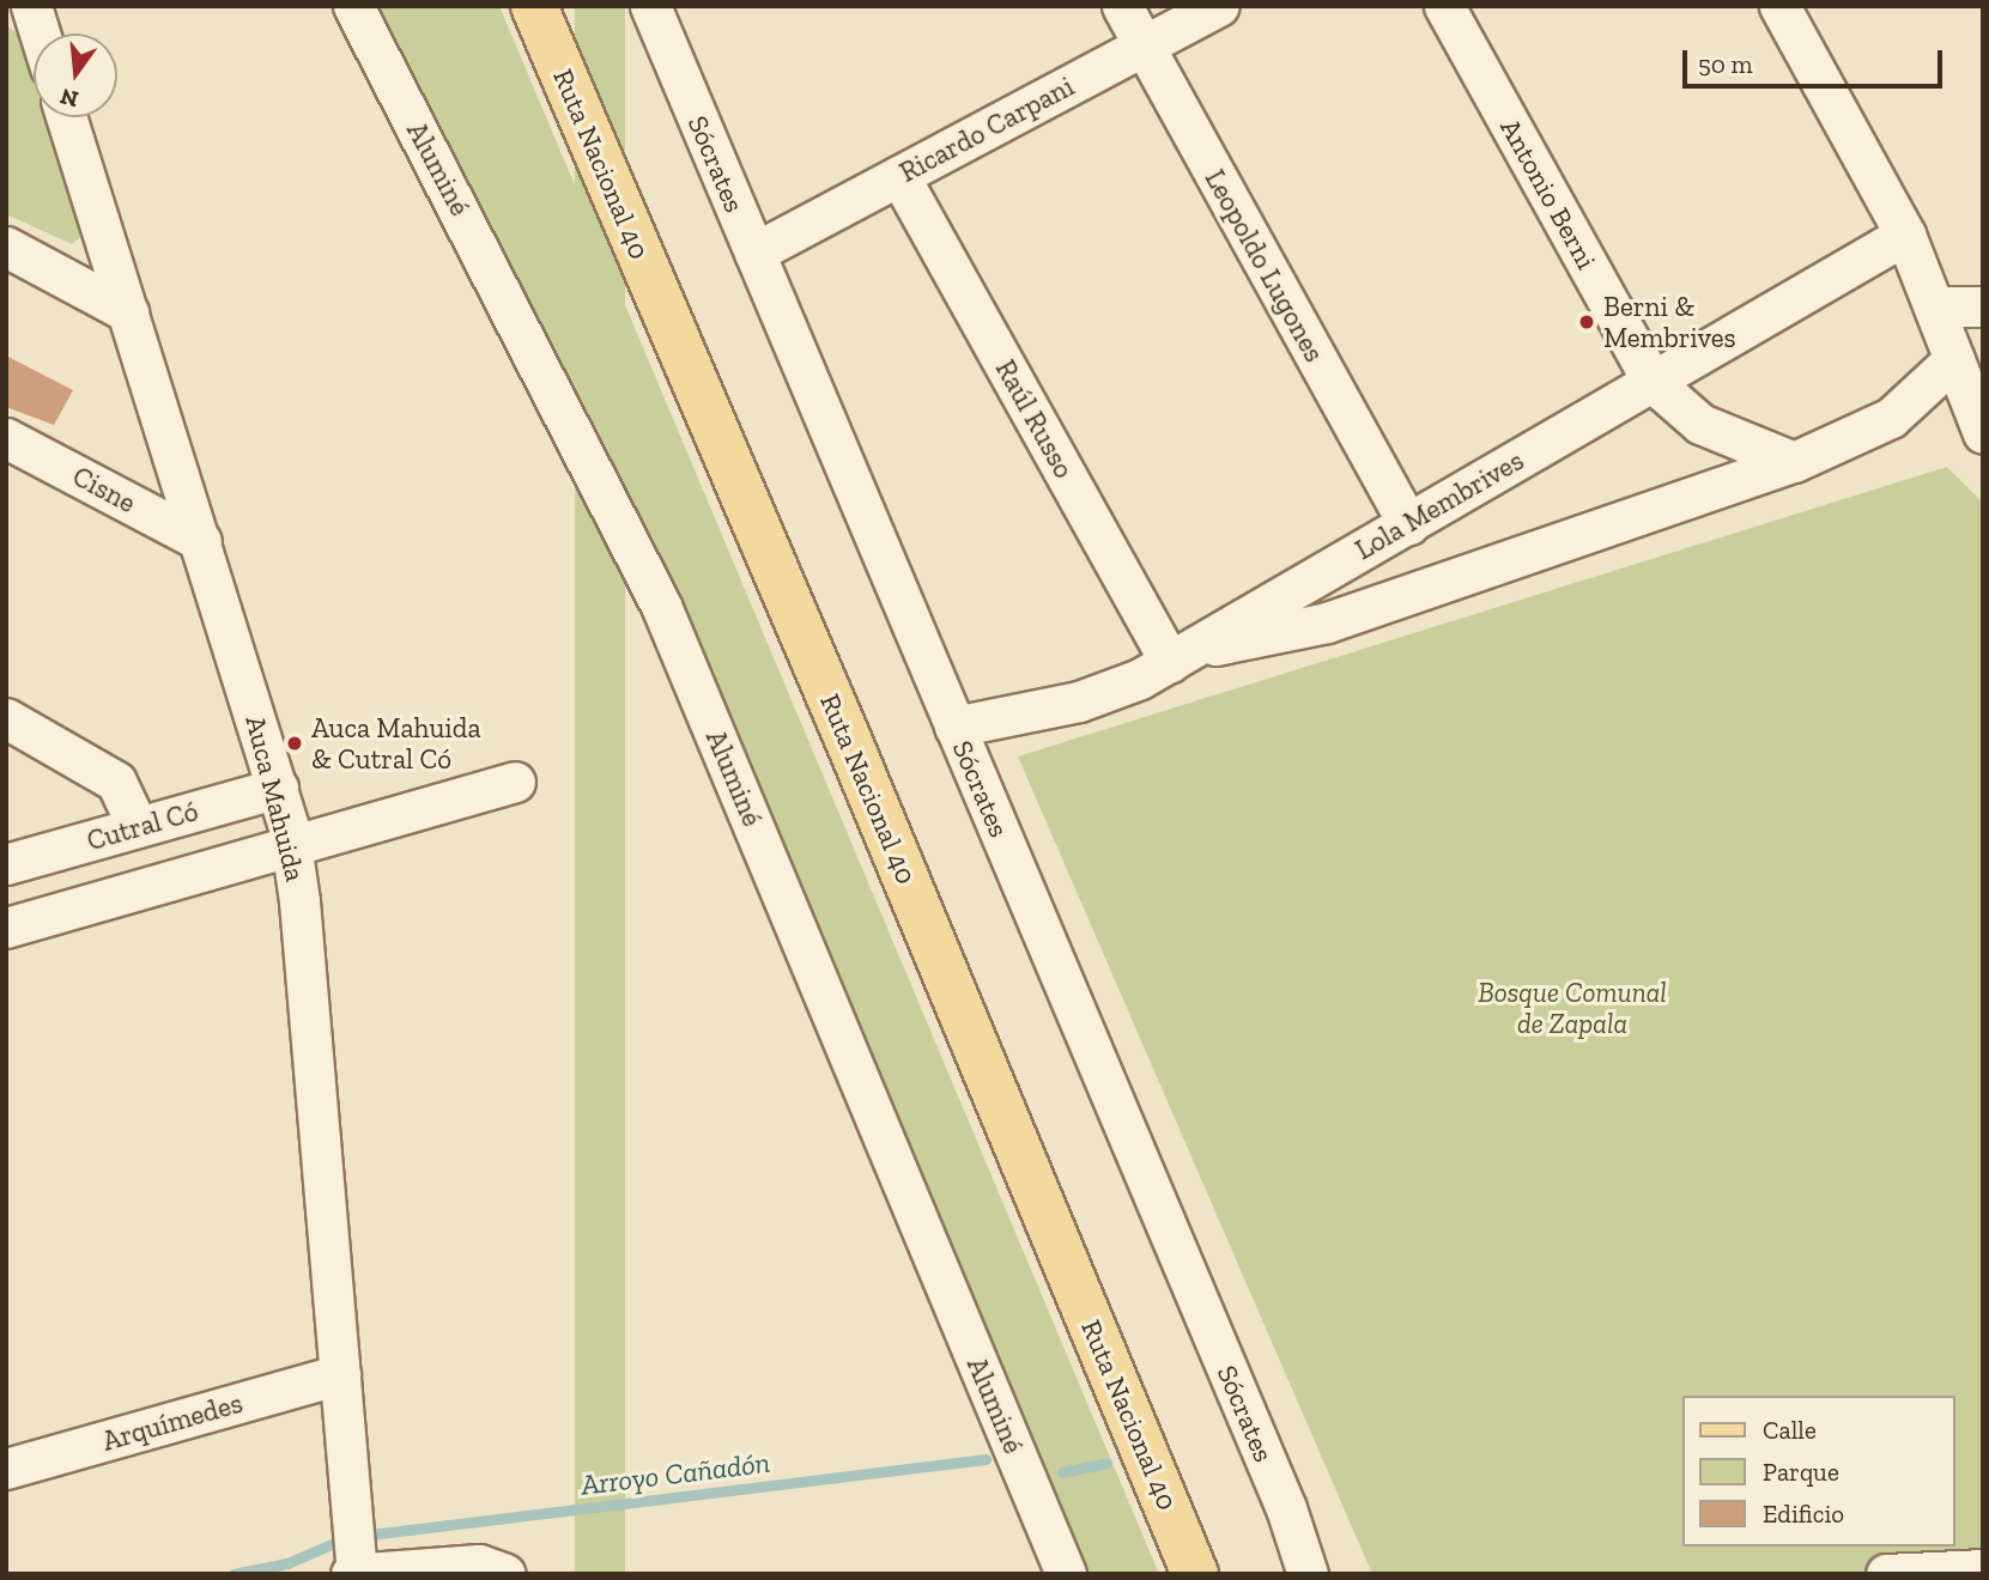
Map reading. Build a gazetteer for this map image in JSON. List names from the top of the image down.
{
  "streets": {
    "main road": ["Ruta Nacional 40"],
    "street": [
      "Ricardo Carpani",
      "Sócrates",
      "Aluminé",
      "Antonio Berni",
      "Leopoldo Lugones",
      "Raúl Russo",
      "Cisne",
      "Lola Membrives",
      "Auca Mahuida",
      "Cutral Có",
      "Arquímedes"
    ]
  },
  "crossings": [
    ["Ricardo Carpani", "Sócrates"],
    ["Ricardo Carpani", "Leopoldo Lugones"],
    ["Ricardo Carpani", "Raúl Russo"],
    ["Sócrates", "Lola Membrives"],
    ["Antonio Berni", "Lola Membrives"],
    ["Leopoldo Lugones", "Lola Membrives"],
    ["Raúl Russo", "Lola Membrives"],
    ["Cisne", "Auca Mahuida"],
    ["Auca Mahuida", "Cutral Có"],
    ["Auca Mahuida", "Arquímedes"]
  ],
  "water": ["Arroyo Cañadón"],
  "parks": ["Bosque Comunal de Zapala"],
  "places": ["Berni & Membrives", "Auca Mahuida & Cutral Có"],
  "legend": ["Calle", "Parque", "Edificio"],
  "scale_bar": "50 m",
  "north": "bottom"
}
